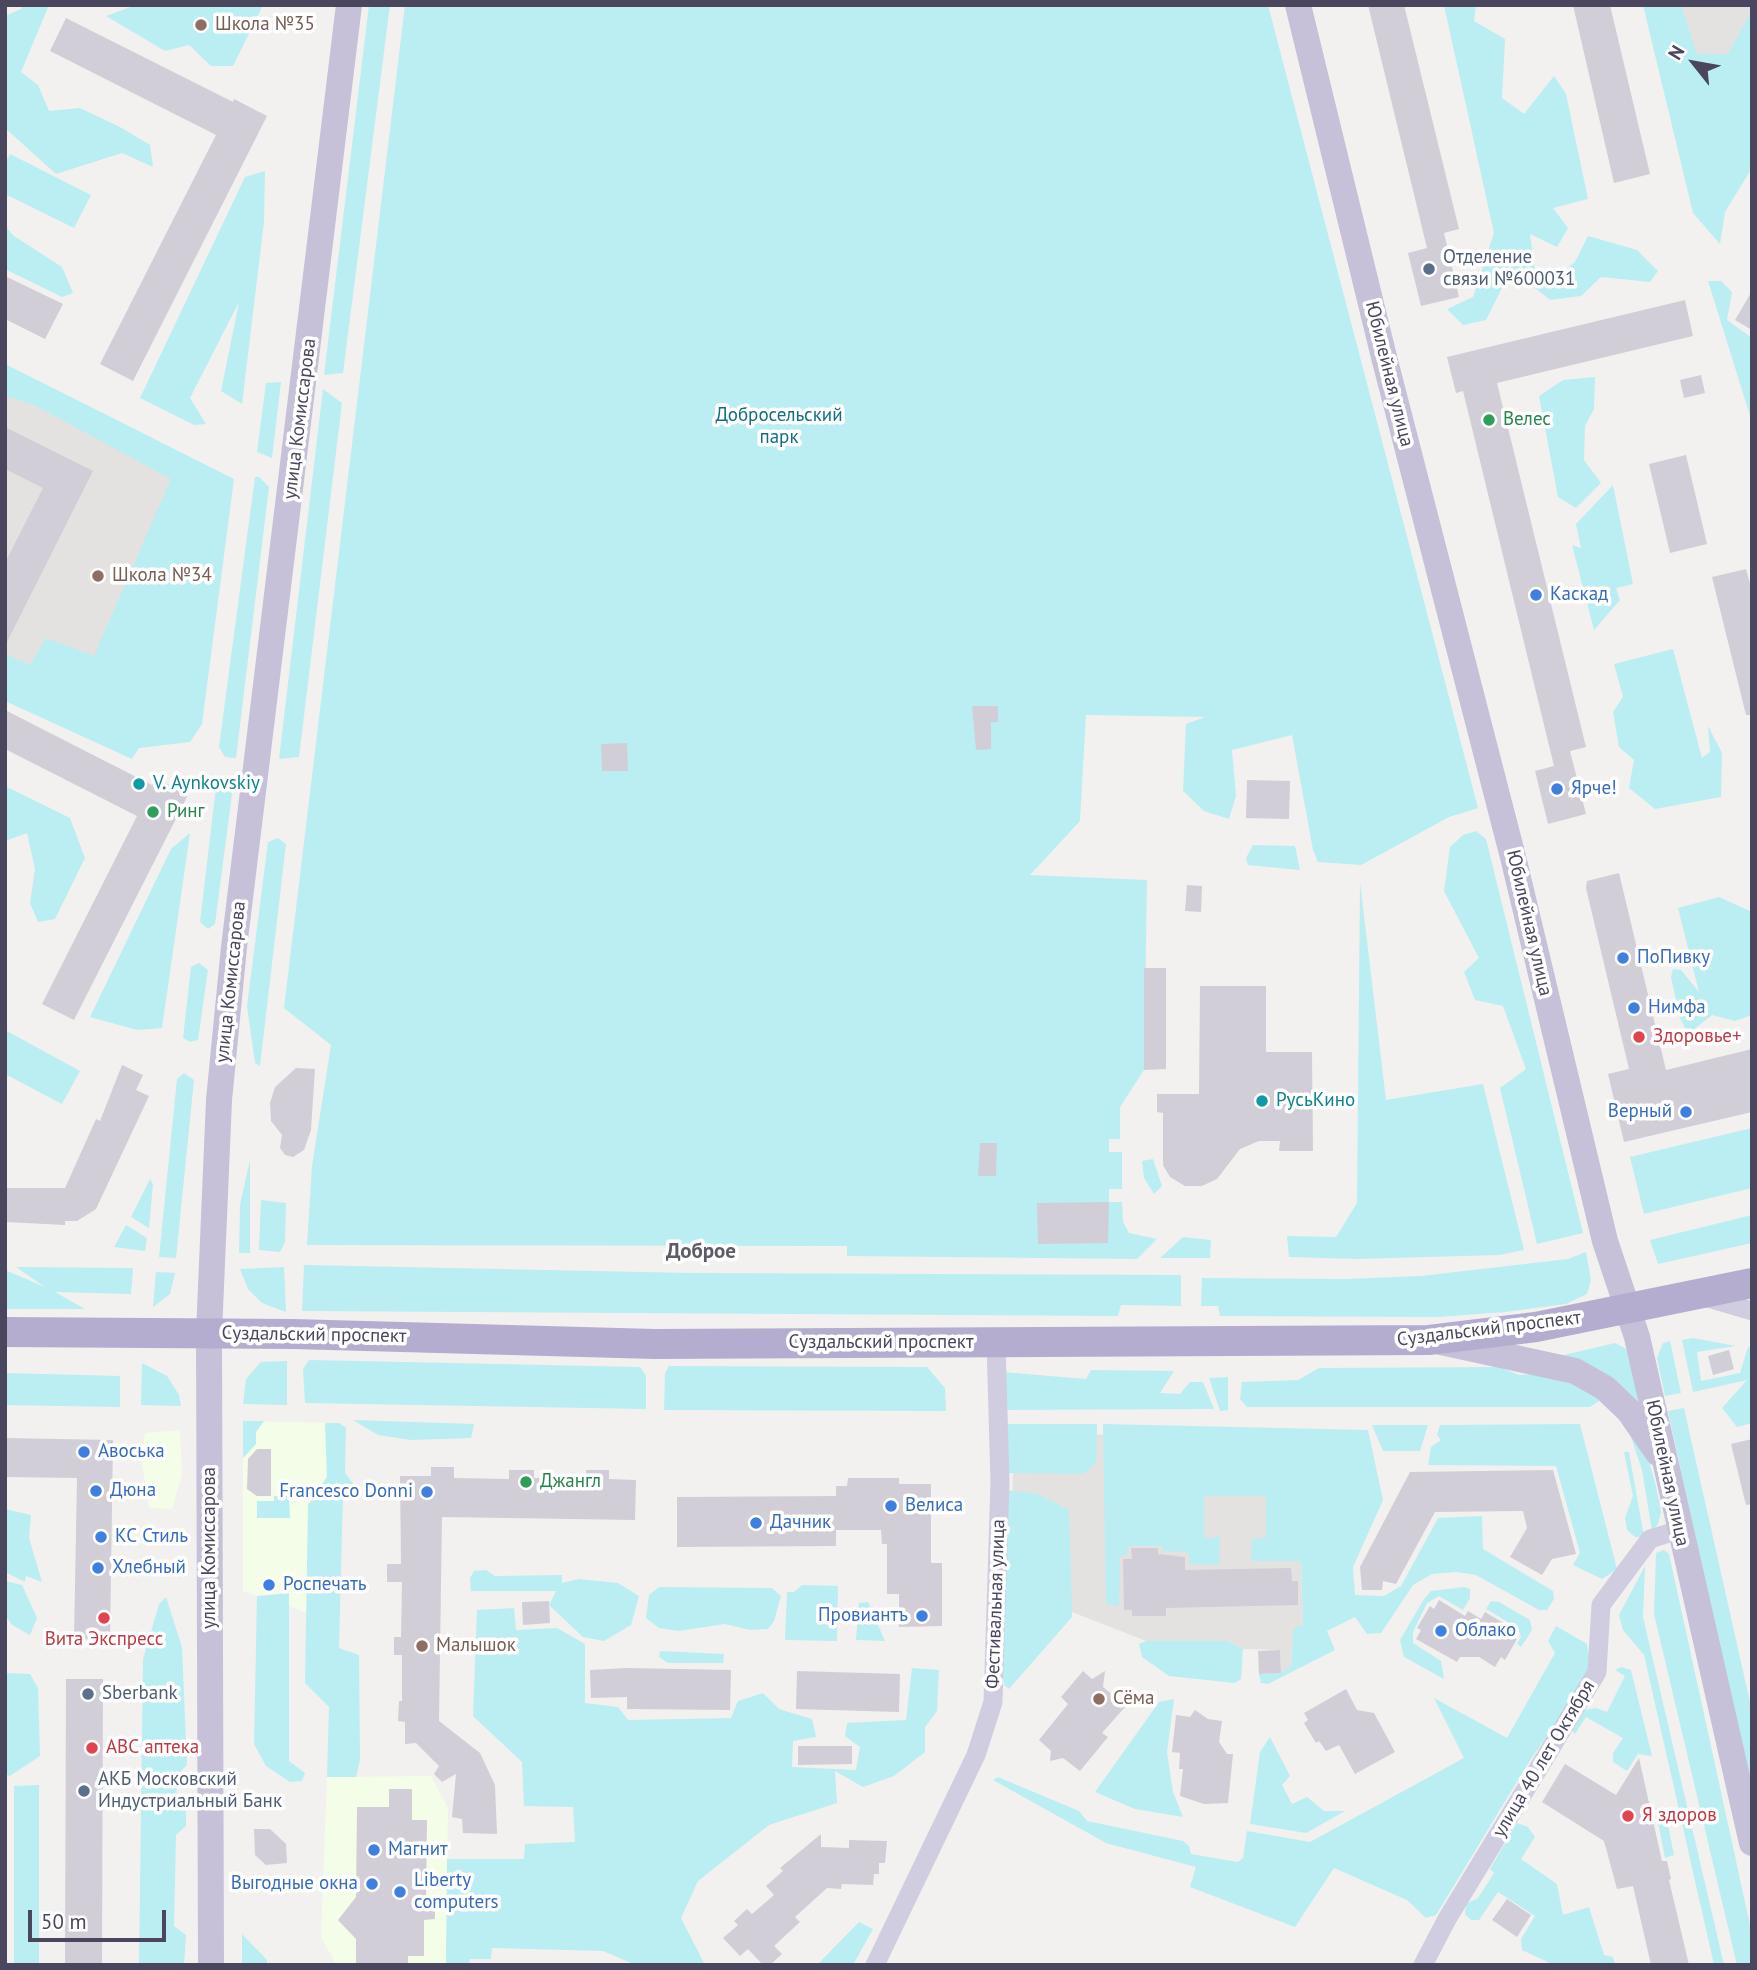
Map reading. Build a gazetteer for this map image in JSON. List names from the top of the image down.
{
  "streets": {
    "main road": ["Юбилейная улица", "улица Комиссарова", "Суздальский проспект"],
    "street": ["Фестивальная улица", "улица 40 лет Октября"]
  },
  "crossings": [
    ["Юбилейная улица", "Суздальский проспект"],
    ["Юбилейная улица", "улица 40 лет Октября"],
    ["улица Комиссарова", "Суздальский проспект"],
    ["Суздальский проспект", "Фестивальная улица"]
  ],
  "districts": ["Доброе"],
  "parks": ["Добросельский парк"],
  "places": [
    "Школа №35",
    "Отделение связи №600031",
    "Велес",
    "Школа №34",
    "Каскад",
    "V. Aynkovskiy",
    "Ярче!",
    "Ринг",
    "ПоПивку",
    "Нимфа",
    "Здоровье+",
    "РусьКино",
    "Верный",
    "Авоська",
    "Джангл",
    "Дюна",
    "Francesco Donni",
    "Велиса",
    "Дачник",
    "КС Стиль",
    "Хлебный",
    "Роспечать",
    "Провиантъ",
    "Вита Экспресс",
    "Облако",
    "Малышок",
    "Sberbank",
    "Сёма",
    "ABC аптека",
    "АКБ Московский Индустриальный Банк",
    "Я здоров",
    "Магнит",
    "Выгодные окна",
    "Liberty computers"
  ],
  "scale_bar": "50 m",
  "north": "top left"
}
